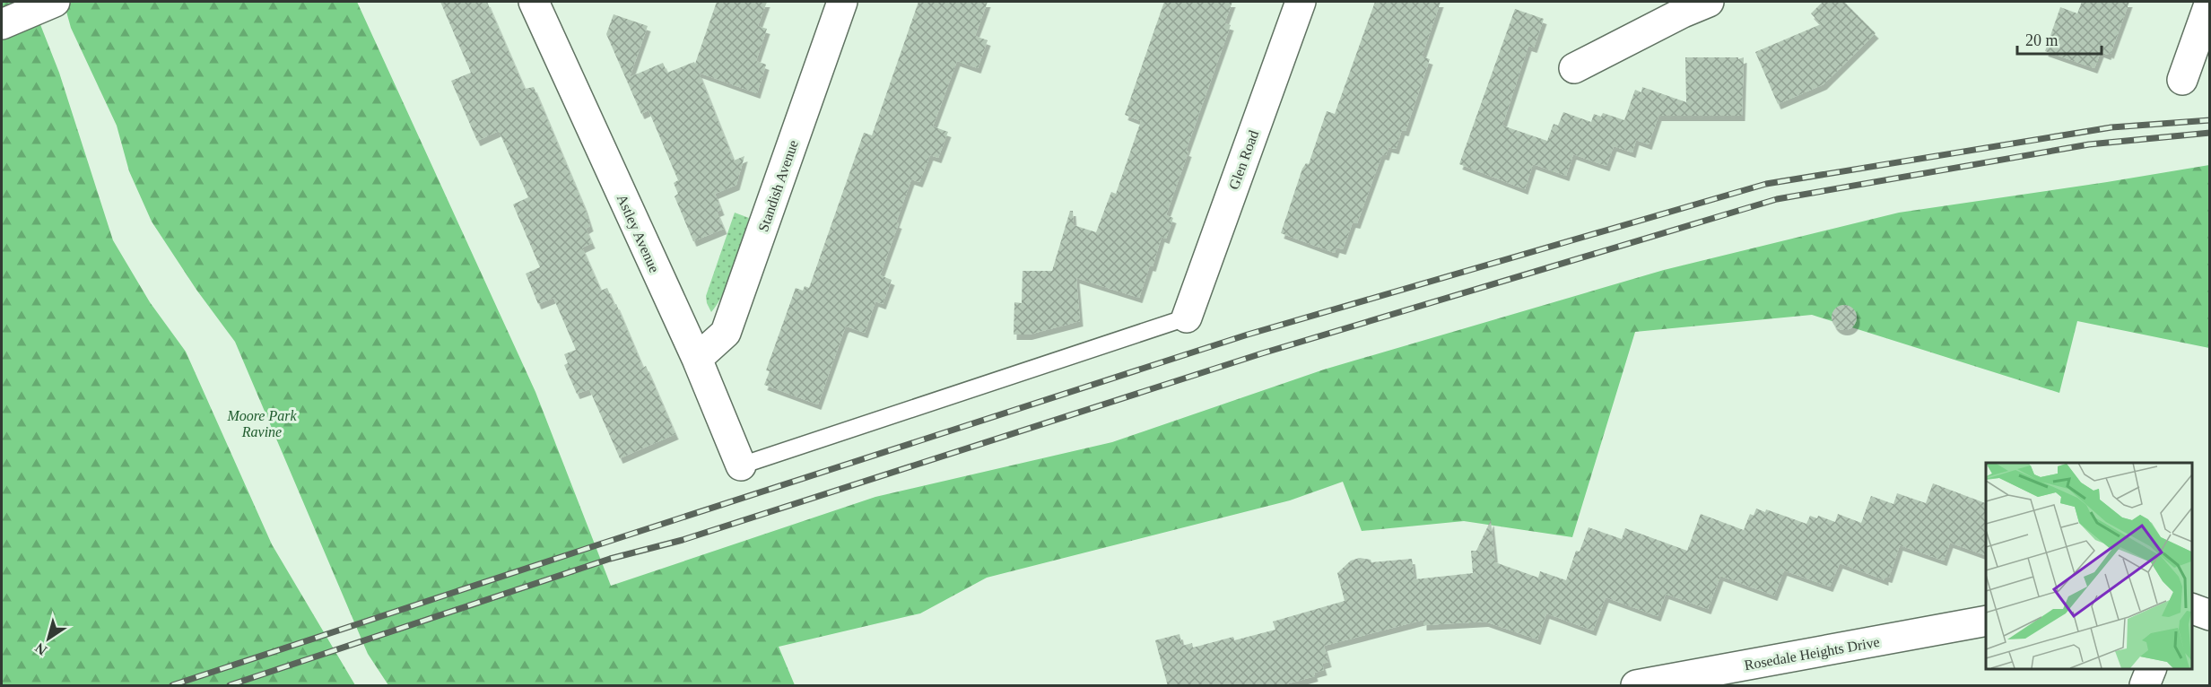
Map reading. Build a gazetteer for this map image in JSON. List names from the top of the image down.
{
  "streets": {
    "street": [
      "Glen Road",
      "Standish Avenue",
      "Astley Avenue",
      "Rosedale Heights Drive"
    ]
  },
  "crossings": [
    ["Standish Avenue", "Astley Avenue"]
  ],
  "parks": ["Moore Park Ravine"],
  "scale_bar": "20 m",
  "north": "bottom left"
}
